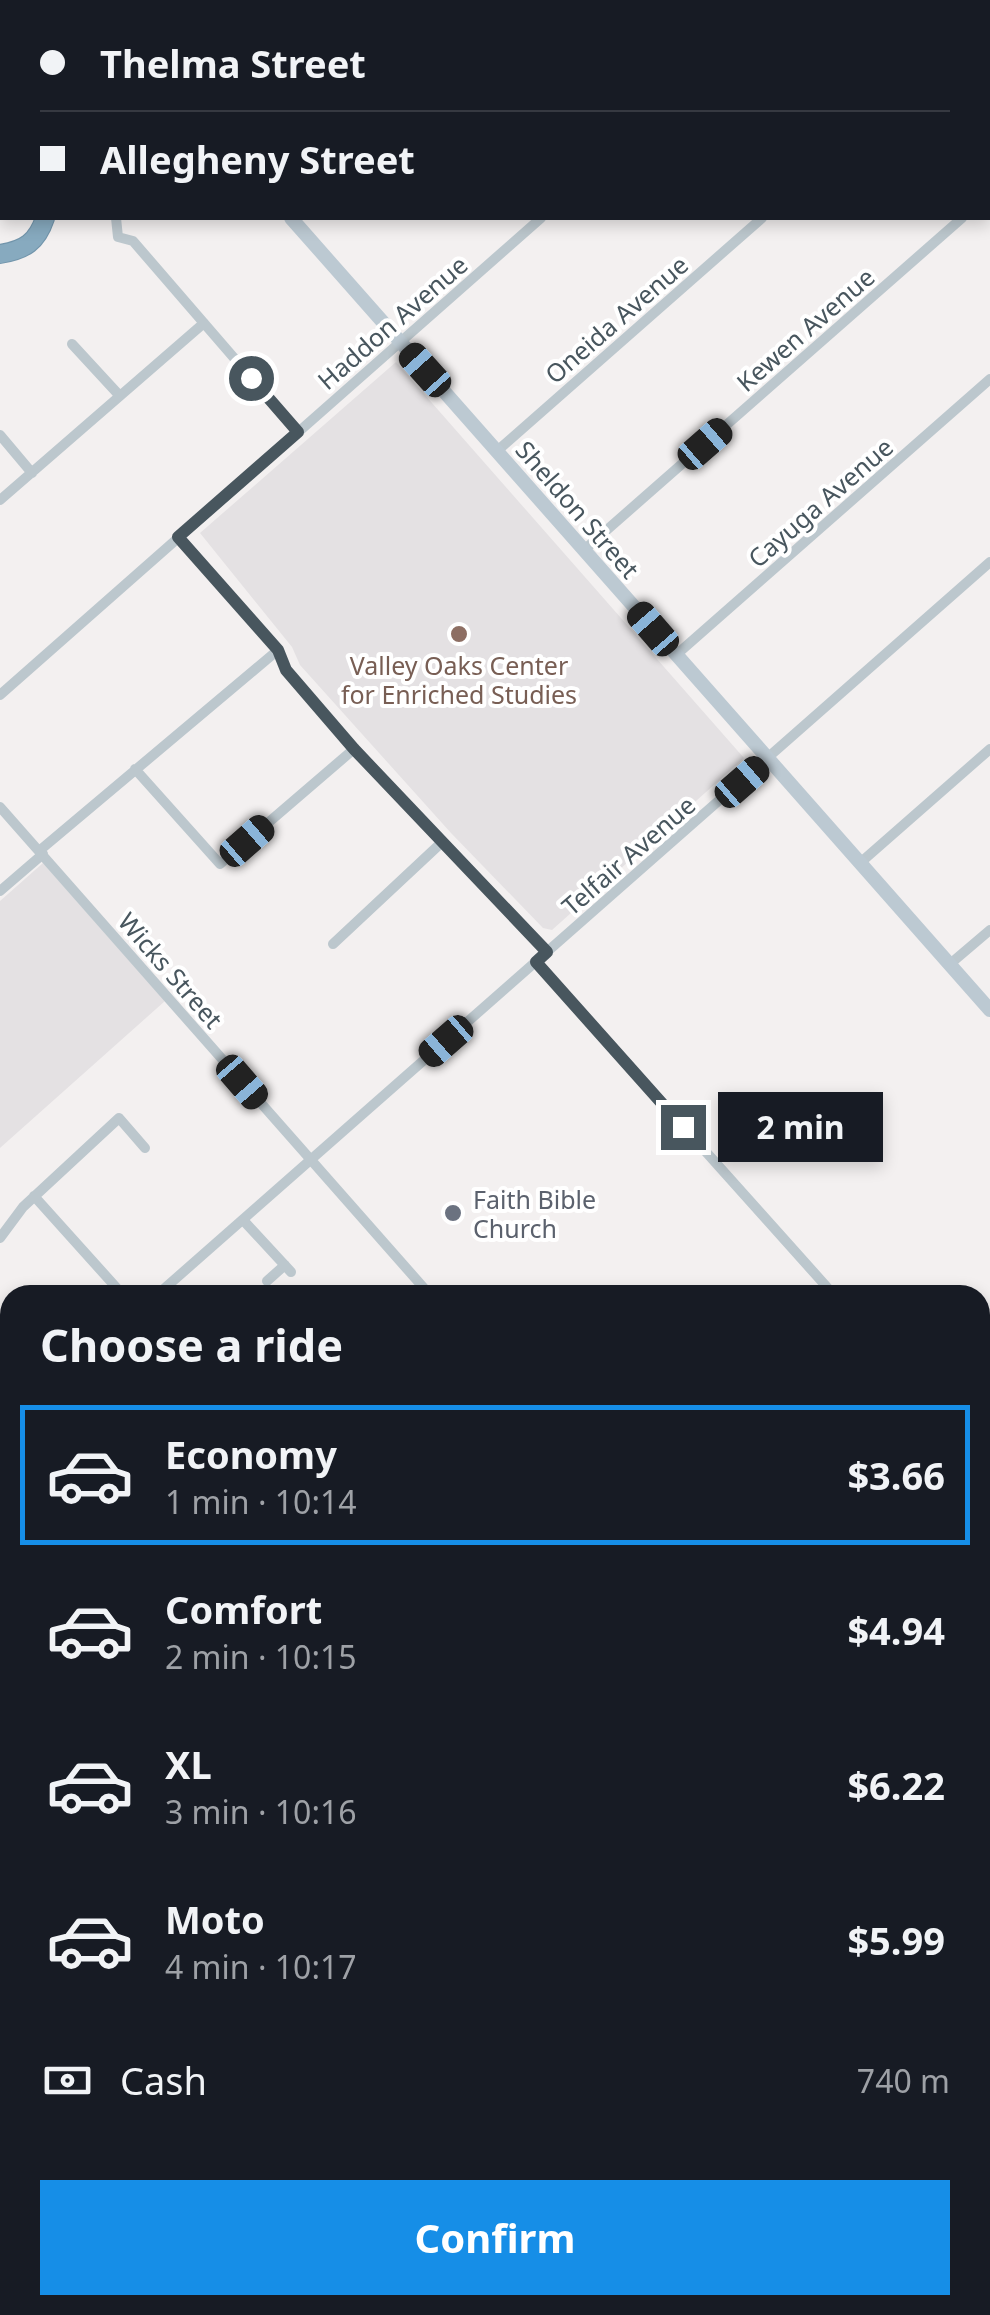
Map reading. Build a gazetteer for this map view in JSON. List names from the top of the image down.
{
  "streets": {
    "main road": ["Sheldon Street"],
    "street": [
      "Oneida Avenue",
      "Haddon Avenue",
      "Kewen Avenue",
      "Cayuga Avenue",
      "Telfair Avenue",
      "Wicks Street"
    ]
  },
  "crossings": [
    ["Oneida Avenue", "Sheldon Street"],
    ["Haddon Avenue", "Sheldon Street"],
    ["Kewen Avenue", "Sheldon Street"],
    ["Cayuga Avenue", "Sheldon Street"],
    ["Sheldon Street", "Telfair Avenue"],
    ["Telfair Avenue", "Wicks Street"]
  ],
  "places": ["Valley Oaks Center for Enriched Studies", "Faith Bible Church"],
  "page": {
    "banner": ["Thelma Street", "Allegheny Street"],
    "bubble": "2 min",
    "heading": "Choose a ride",
    "list": [
      {
        "name": "Economy",
        "note": "1 min · 10:14",
        "value": "$3.66"
      },
      {
        "name": "Comfort",
        "note": "2 min · 10:15",
        "value": "$4.94"
      },
      {
        "name": "XL",
        "note": "3 min · 10:16",
        "value": "$6.22"
      },
      {
        "name": "Moto",
        "note": "4 min · 10:17",
        "value": "$5.99"
      }
    ],
    "pay": ["Cash", "740 m"],
    "buttons": "Confirm"
  }
}
